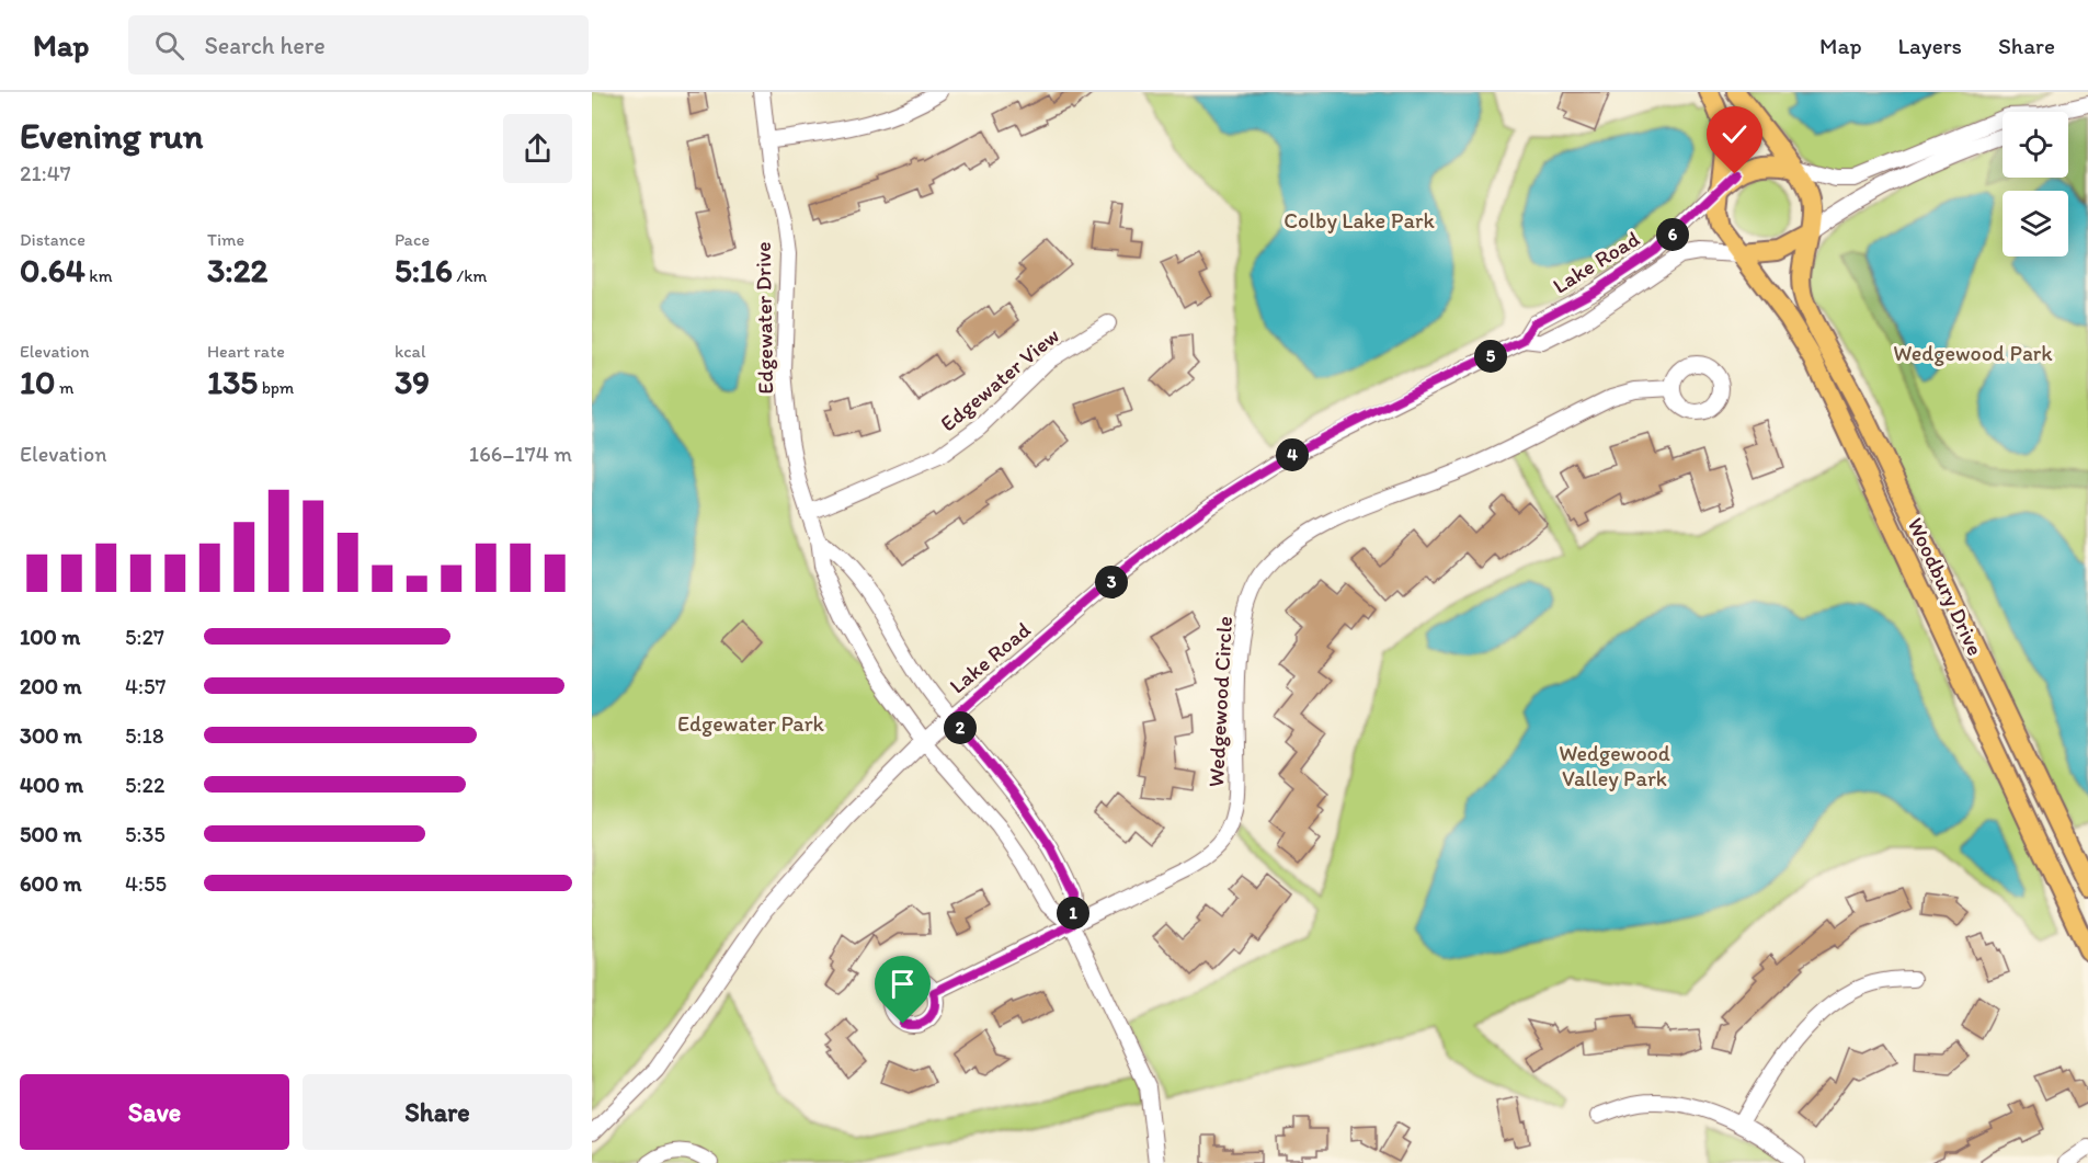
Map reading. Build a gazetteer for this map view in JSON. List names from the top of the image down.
{
  "streets": {
    "main road": ["Woodbury Drive"],
    "street": [
      "Lake Road",
      "Edgewater Drive",
      "Edgewater View",
      "Wedgewood Circle"
    ]
  },
  "crossings": [
    ["Lake Road", "Edgewater Drive"],
    ["Lake Road", "Woodbury Drive"],
    ["Edgewater Drive", "Edgewater View"],
    ["Edgewater Drive", "Wedgewood Circle"]
  ],
  "parks": [
    "Colby Lake Park",
    "Wedgewood Park",
    "Edgewater Park",
    "Wedgewood Valley Park"
  ],
  "page": {
    "header": "Map",
    "search": "Search here",
    "nav": ["Map", "Layers", "Share"],
    "heading": ["Evening run", "21:47"],
    "stats": [
      ["Distance", "0.64 km"],
      ["Time", "3:22"],
      ["Pace", "5:16 /km"],
      ["Elevation", "10 m"],
      ["Heart rate", "135 bpm"],
      ["kcal", "39"]
    ],
    "pins": [
      "6",
      "5",
      "4",
      "3",
      "2",
      "1"
    ],
    "chart": ["Elevation", "166–174 m"],
    "list": [
      {
        "name": "100 m",
        "note": "5:27"
      },
      {
        "name": "200 m",
        "note": "4:57"
      },
      {
        "name": "300 m",
        "note": "5:18"
      },
      {
        "name": "400 m",
        "note": "5:22"
      },
      {
        "name": "500 m",
        "note": "5:35"
      },
      {
        "name": "600 m",
        "note": "4:55"
      }
    ],
    "buttons": ["Save", "Share"]
  }
}
